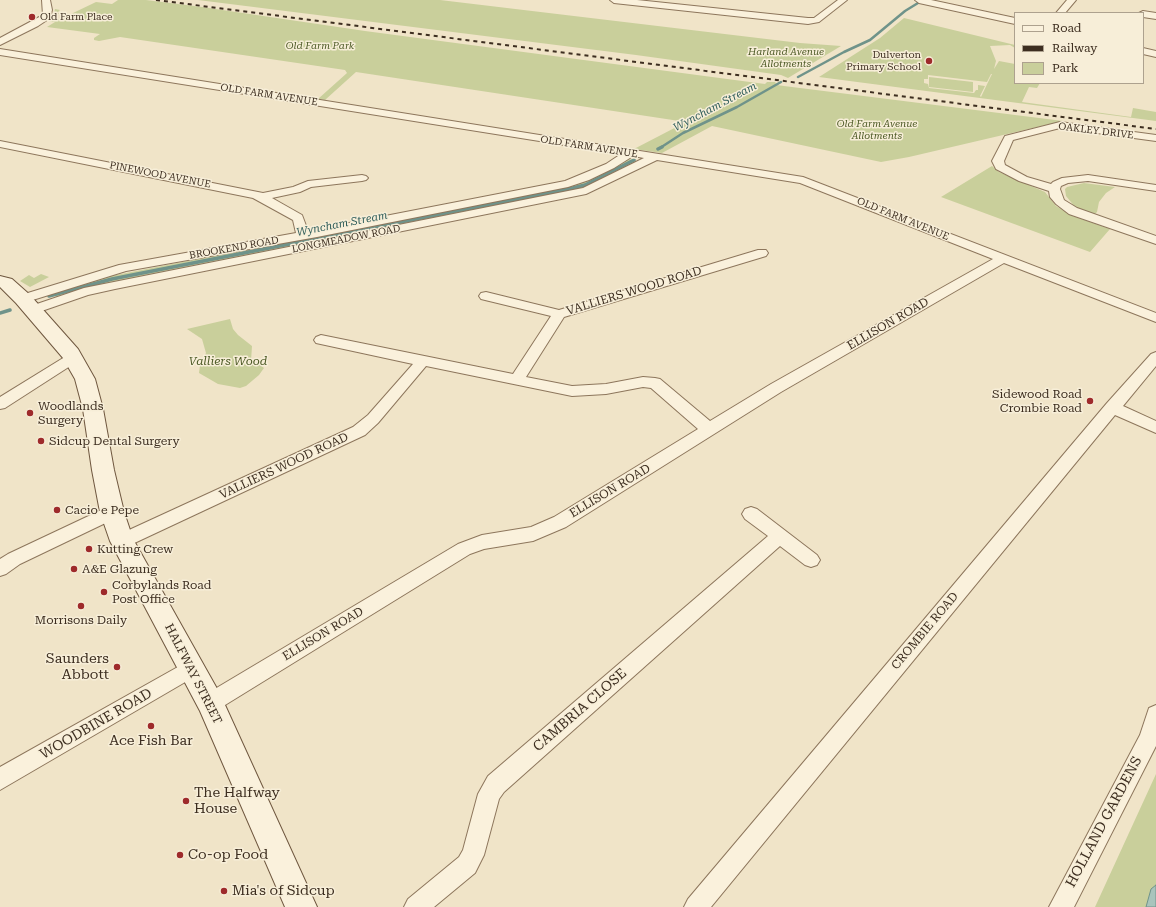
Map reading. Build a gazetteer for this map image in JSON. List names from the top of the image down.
{
  "streets": {
    "main road": ["HALFWAY STREET"],
    "street": [
      "OLD FARM AVENUE",
      "OAKLEY DRIVE",
      "PINEWOOD AVENUE",
      "LONGMEADOW ROAD",
      "BROOKEND ROAD",
      "VALLIERS WOOD ROAD",
      "ELLISON ROAD",
      "CROMBIE ROAD",
      "CAMBRIA CLOSE",
      "WOODBINE ROAD",
      "HOLLAND GARDENS"
    ]
  },
  "crossings": [
    ["OLD FARM AVENUE", "LONGMEADOW ROAD"],
    ["OLD FARM AVENUE", "BROOKEND ROAD"],
    ["OLD FARM AVENUE", "ELLISON ROAD"],
    ["PINEWOOD AVENUE", "BROOKEND ROAD"],
    ["LONGMEADOW ROAD", "BROOKEND ROAD"],
    ["LONGMEADOW ROAD", "HALFWAY STREET"],
    ["BROOKEND ROAD", "HALFWAY STREET"],
    ["VALLIERS WOOD ROAD", "HALFWAY STREET"],
    ["ELLISON ROAD", "HALFWAY STREET"],
    ["HALFWAY STREET", "WOODBINE ROAD"]
  ],
  "water": ["Wyncham Stream"],
  "parks": [
    "Old Farm Park",
    "Harland Avenue Allotments",
    "Old Farm Avenue Allotments",
    "Valliers Wood"
  ],
  "places": [
    "Old Farm Place",
    "Dulverton Primary School",
    "Sidewood Road Crombie Road",
    "Woodlands Surgery",
    "Sidcup Dental Surgery",
    "Cacio e Pepe",
    "Kutting Crew",
    "A&E Glazung",
    "Corbylands Road Post Office",
    "Morrisons Daily",
    "Saunders Abbott",
    "Ace Fish Bar",
    "The Halfway House",
    "Co-op Food",
    "Mia's of Sidcup"
  ],
  "legend": ["Road", "Railway", "Park"]
}
